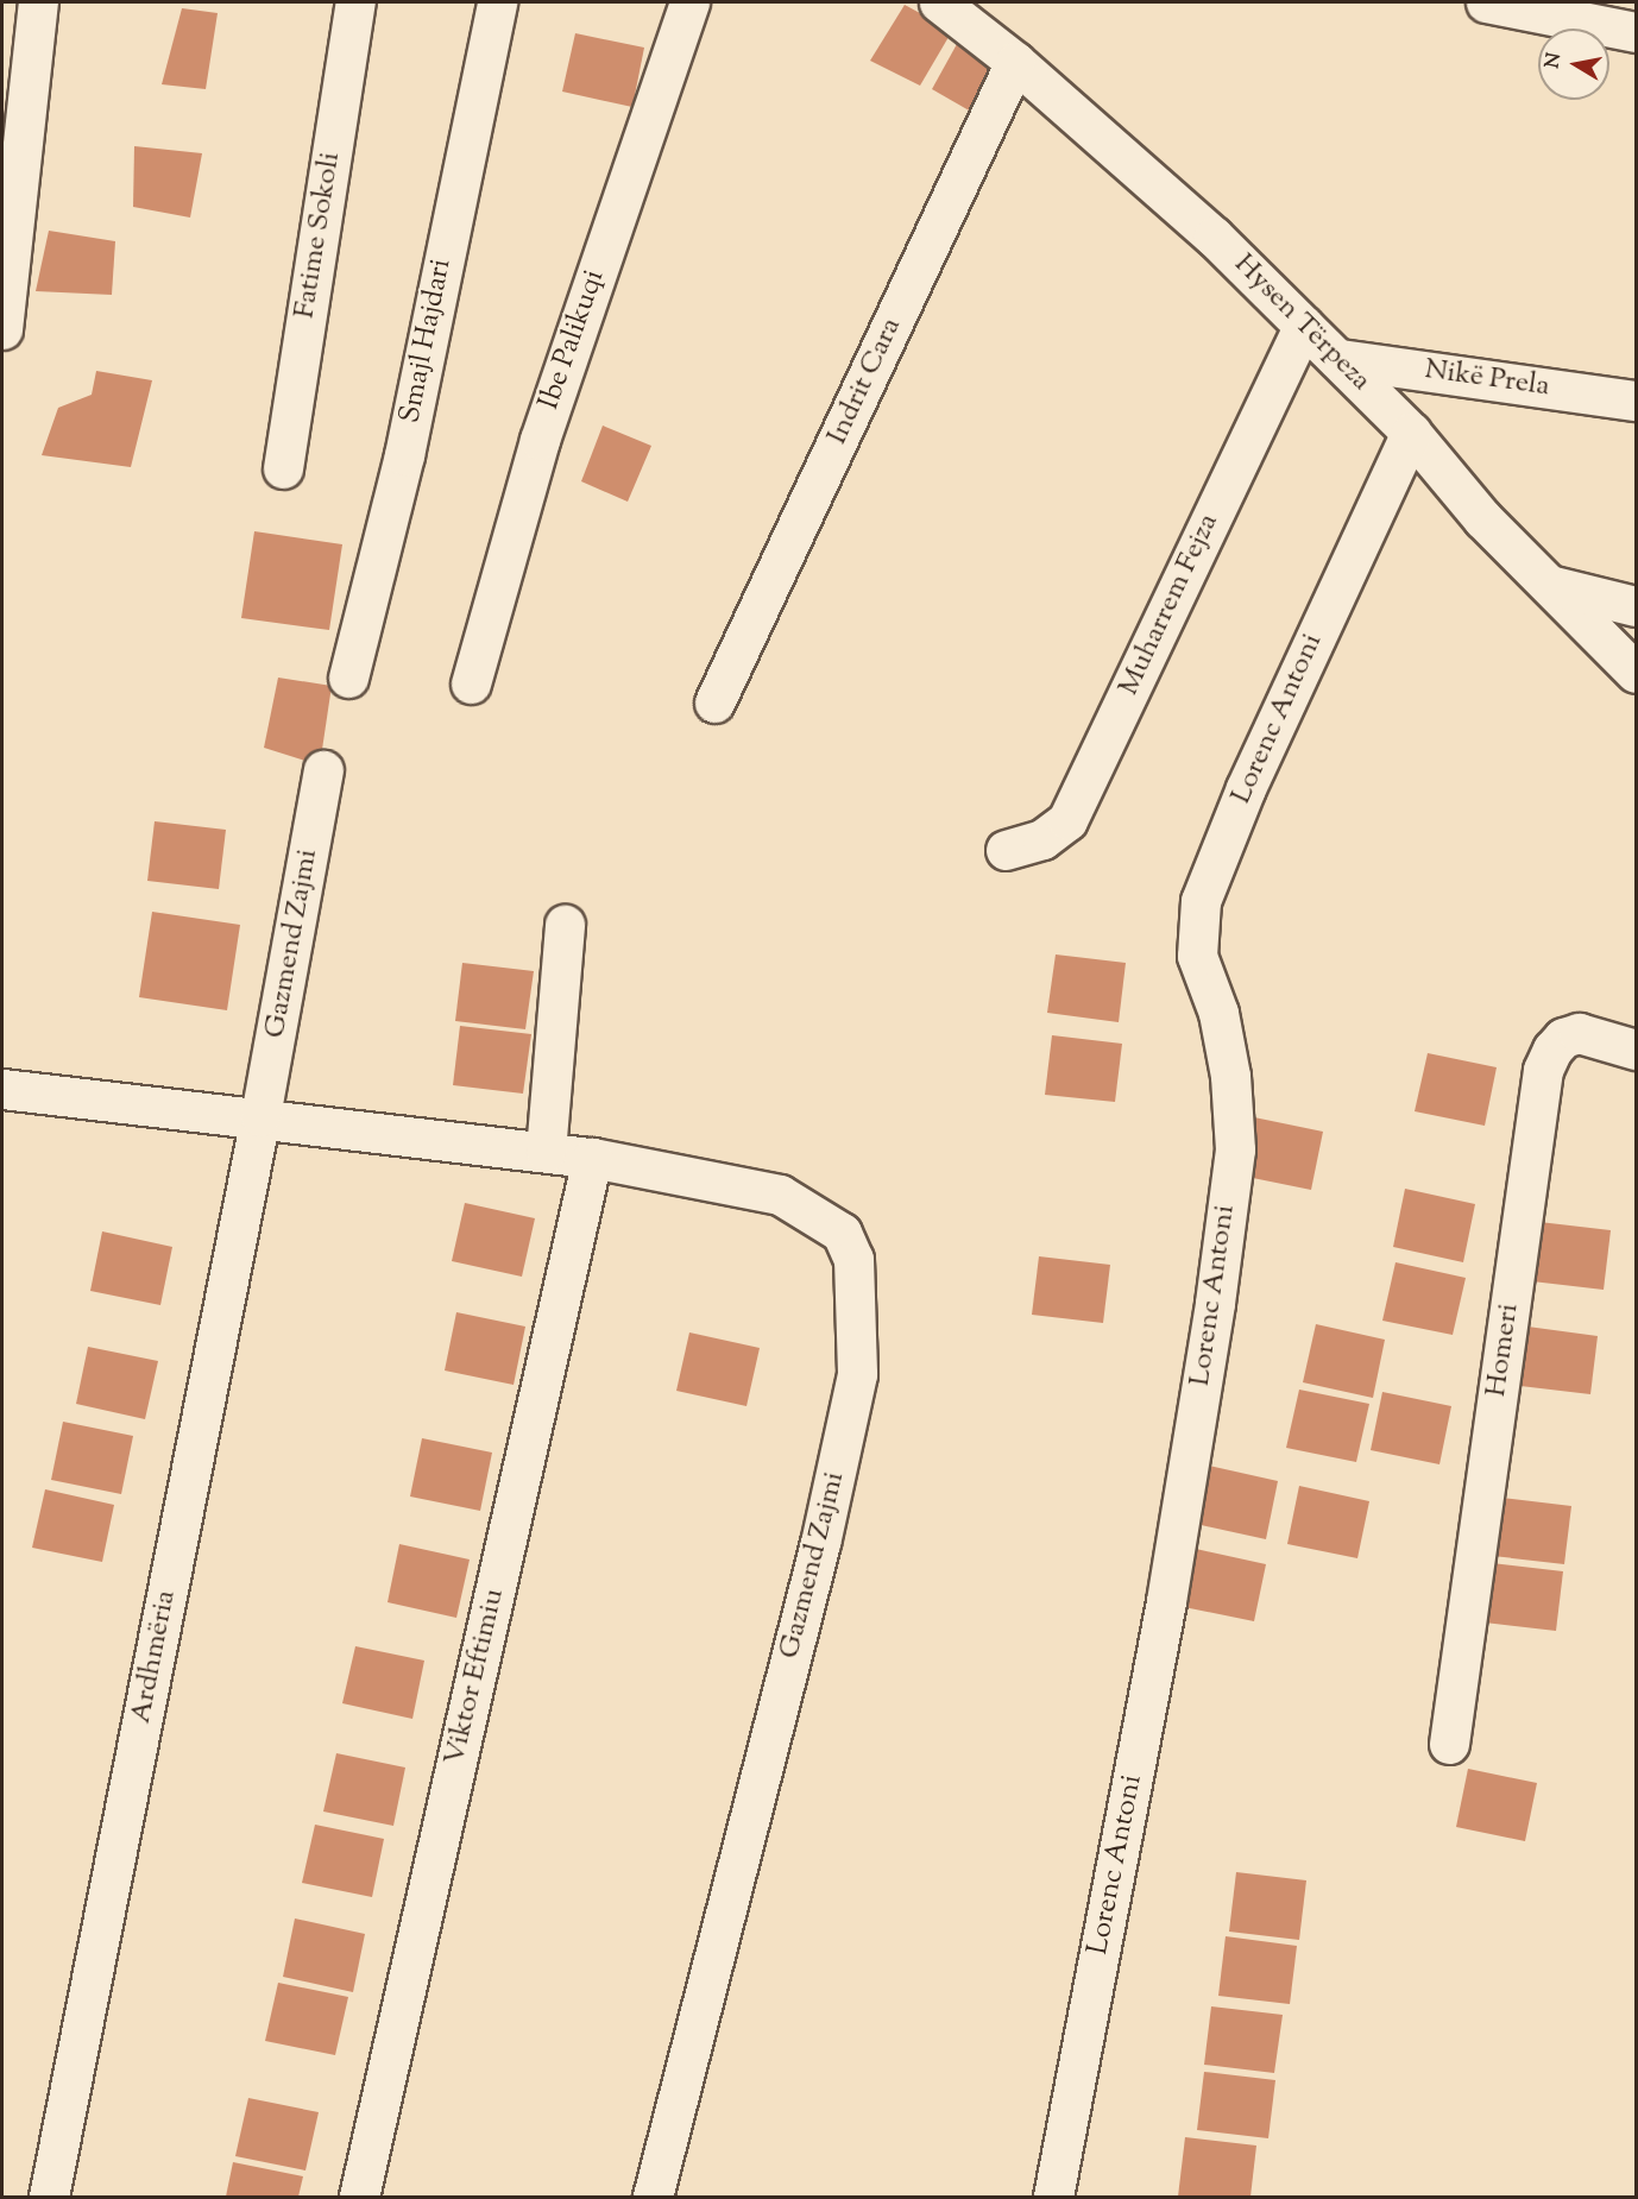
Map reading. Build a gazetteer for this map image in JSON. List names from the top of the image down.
{
  "streets": {
    "street": [
      "Fatime Sokoli",
      "Hysen Tërpeza",
      "Ibe Palikuqi",
      "Smajl Hajdari",
      "Nikë Prela",
      "Indrit Cara",
      "Muharrem Fejza",
      "Lorenc Antoni",
      "Gazmend Zajmi",
      "Homeri",
      "Ardhmëria",
      "Viktor Eftimiu"
    ]
  },
  "crossings": [
    ["Hysen Tërpeza", "Nikë Prela"],
    ["Hysen Tërpeza", "Indrit Cara"],
    ["Hysen Tërpeza", "Muharrem Fejza"],
    ["Hysen Tërpeza", "Lorenc Antoni"],
    ["Gazmend Zajmi", "Ardhmëria"],
    ["Gazmend Zajmi", "Viktor Eftimiu"]
  ],
  "north": "left"
}
